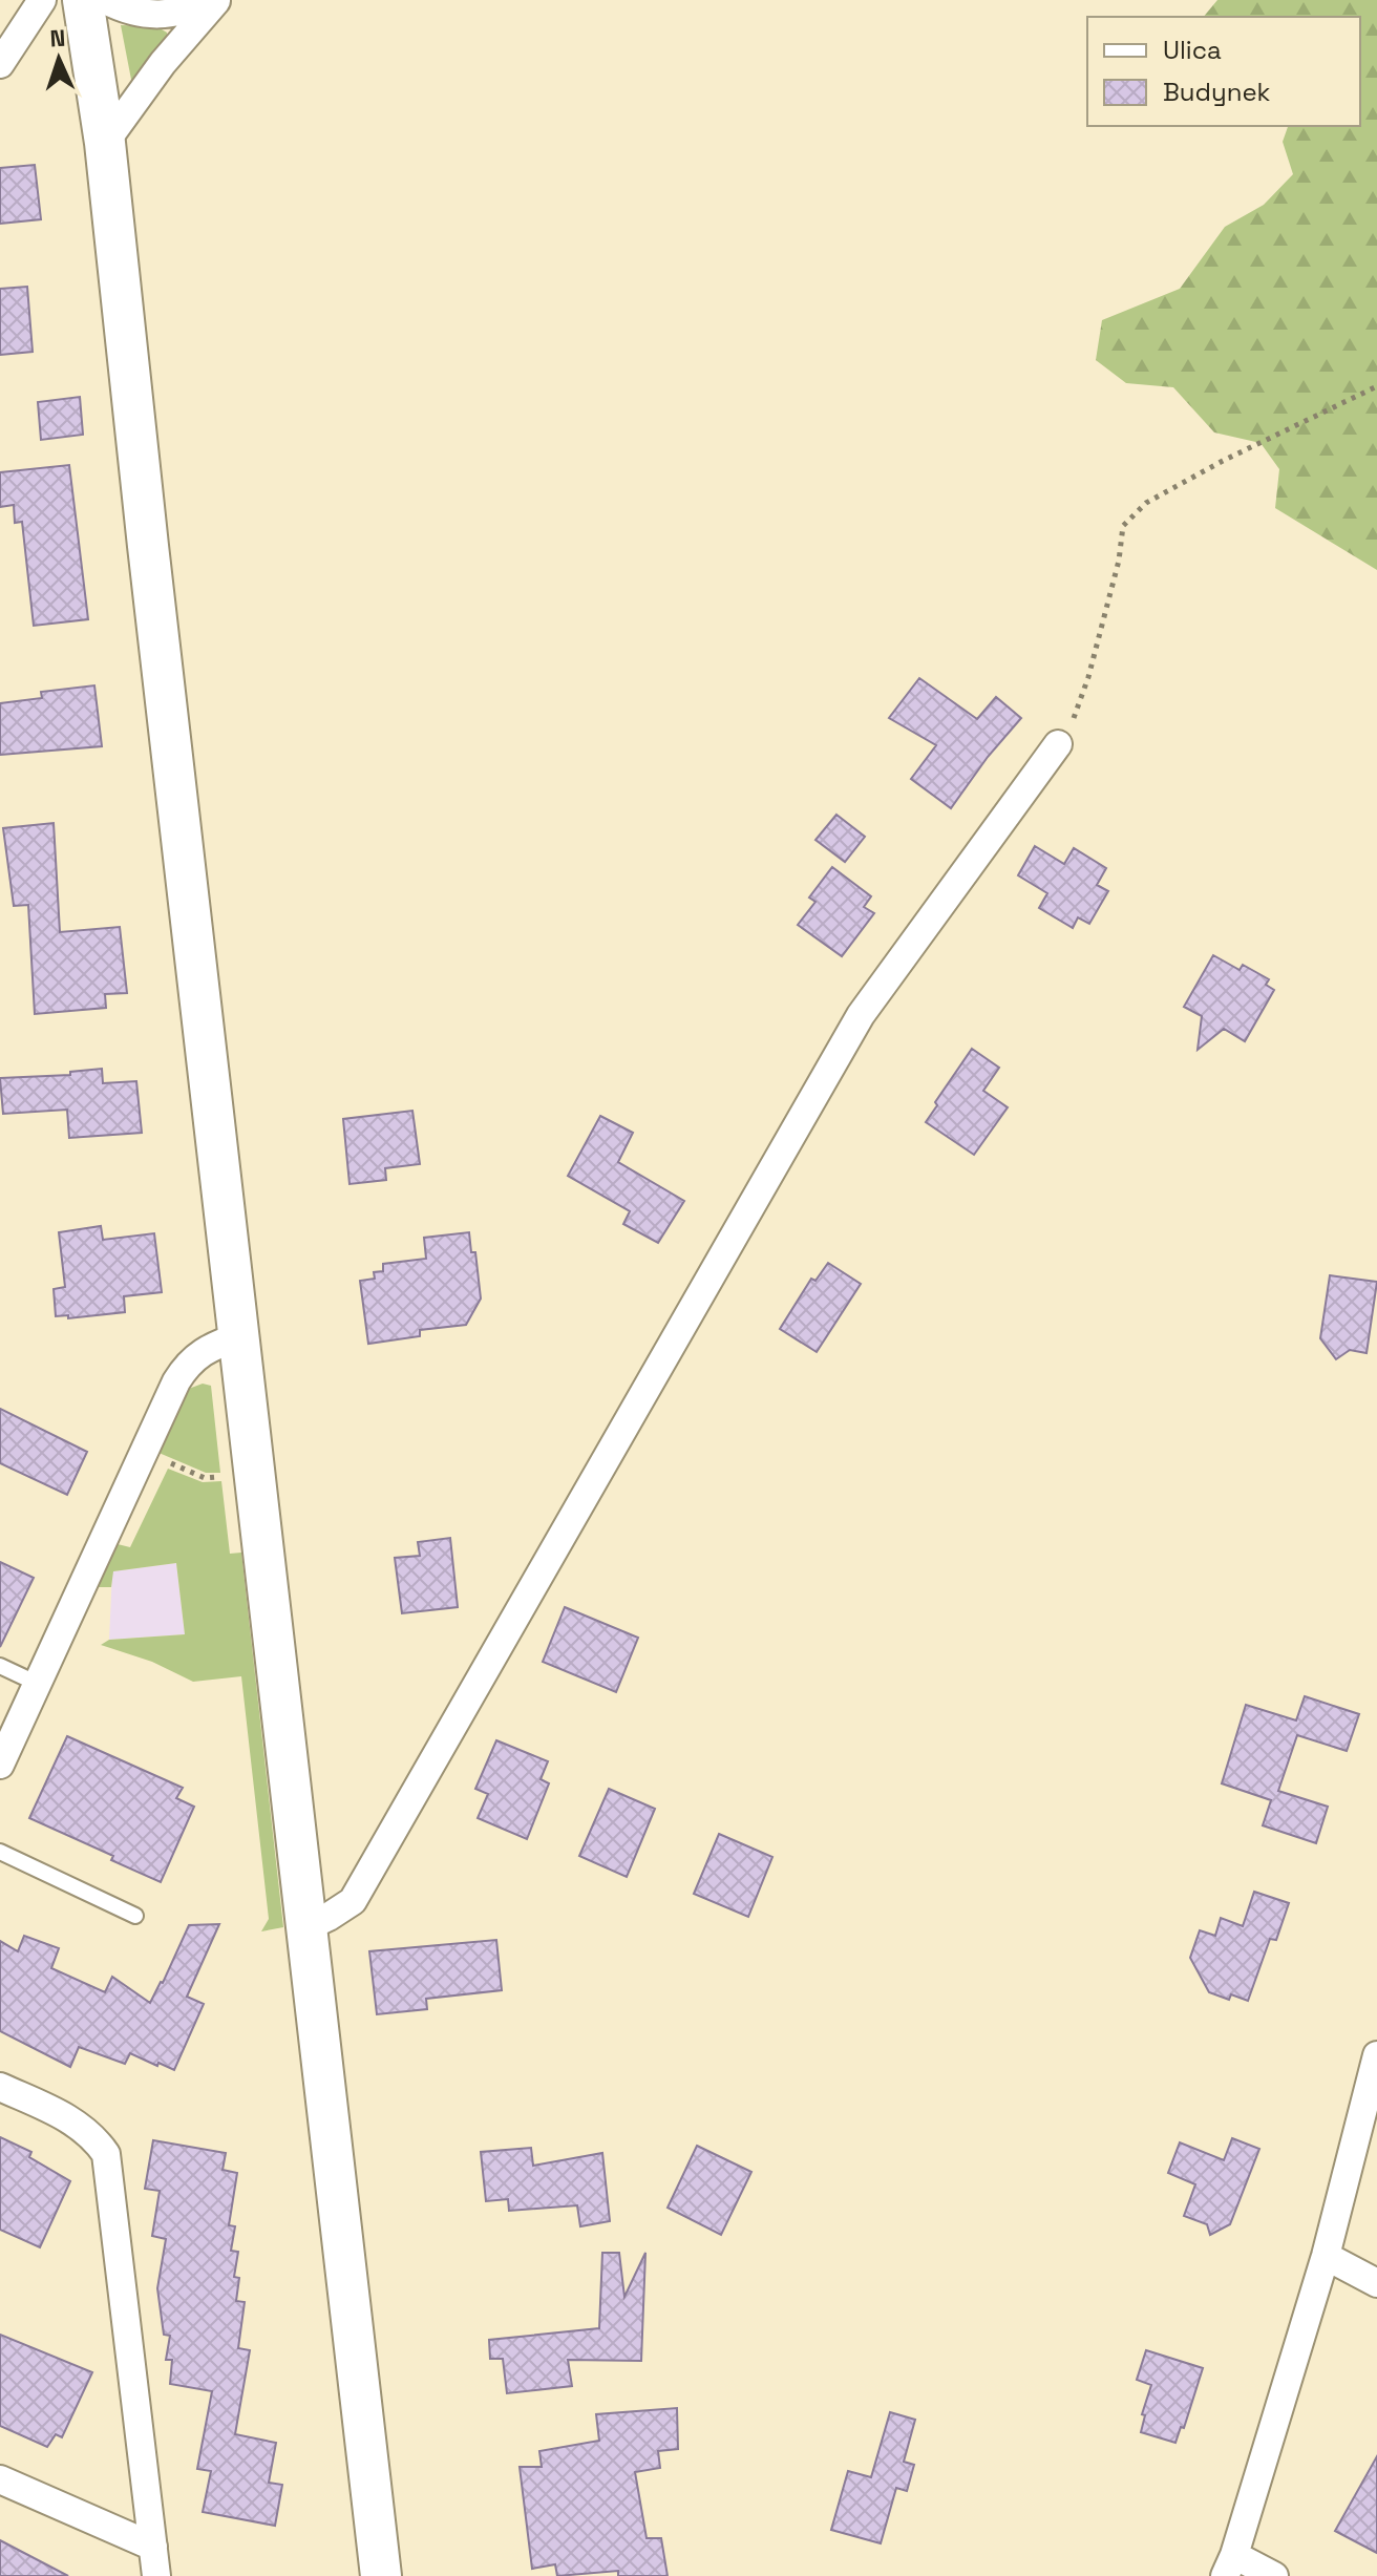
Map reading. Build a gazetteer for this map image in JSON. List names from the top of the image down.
{
  "legend": ["Ulica", "Budynek"],
  "north": "top"
}
